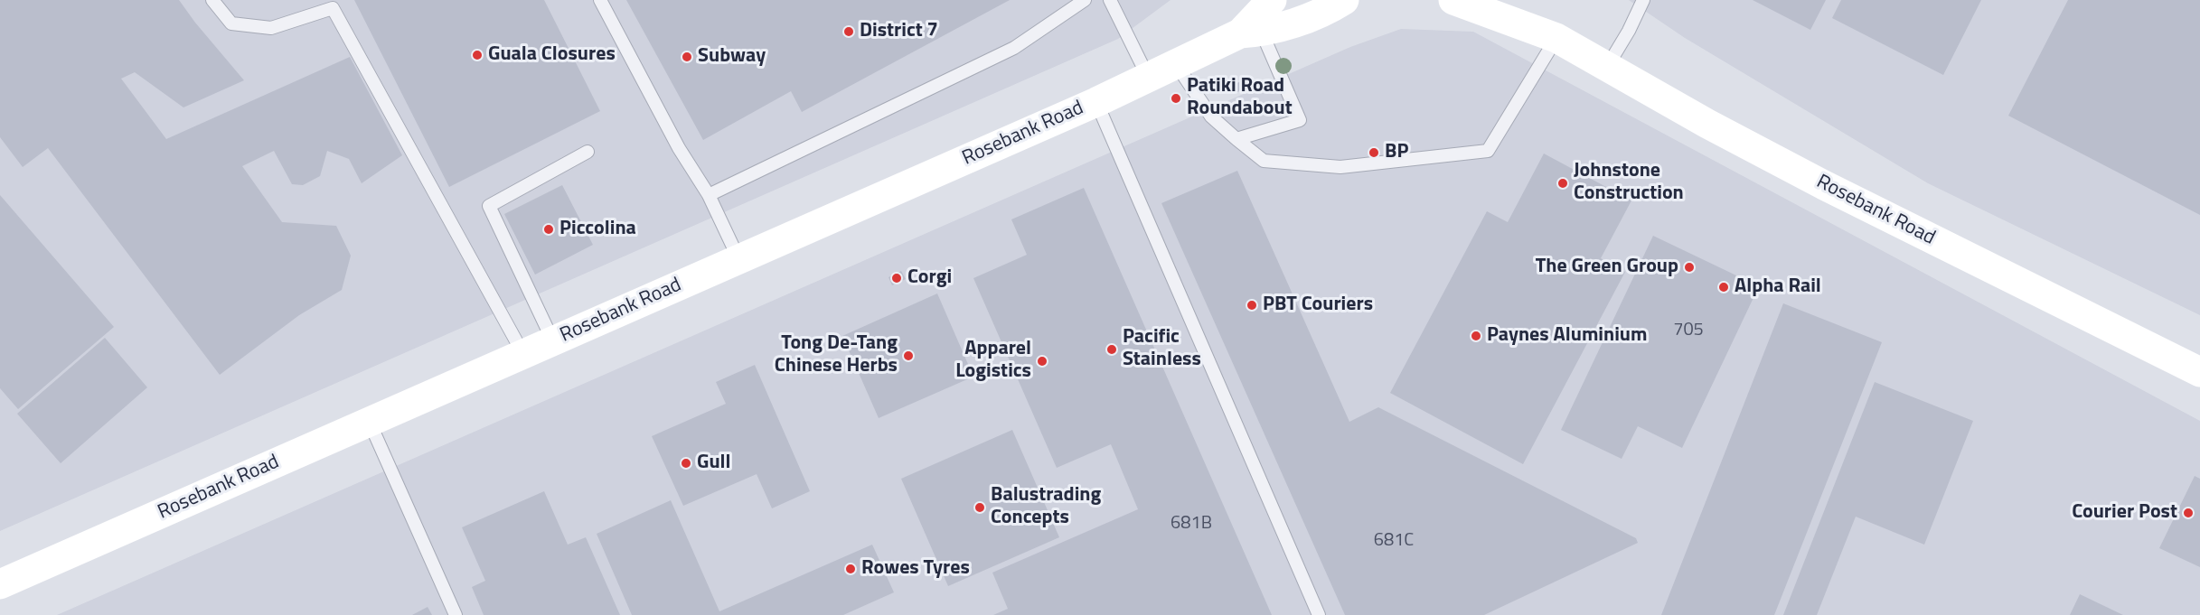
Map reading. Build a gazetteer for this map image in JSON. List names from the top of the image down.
{
  "streets": {
    "main road": ["Rosebank Road"]
  },
  "places": [
    "District 7",
    "Guala Closures",
    "Subway",
    "Patiki Road Roundabout",
    "BP",
    "Johnstone Construction",
    "Piccolina",
    "The Green Group",
    "Corgi",
    "Alpha Rail",
    "PBT Couriers",
    "Paynes Aluminium",
    "Pacific Stainless",
    "Tong De-Tang Chinese Herbs",
    "Apparel Logistics",
    "Gull",
    "Balustrading Concepts",
    "Courier Post",
    "Rowes Tyres"
  ],
  "house_numbers": ["705", "681B", "681C"]
}
